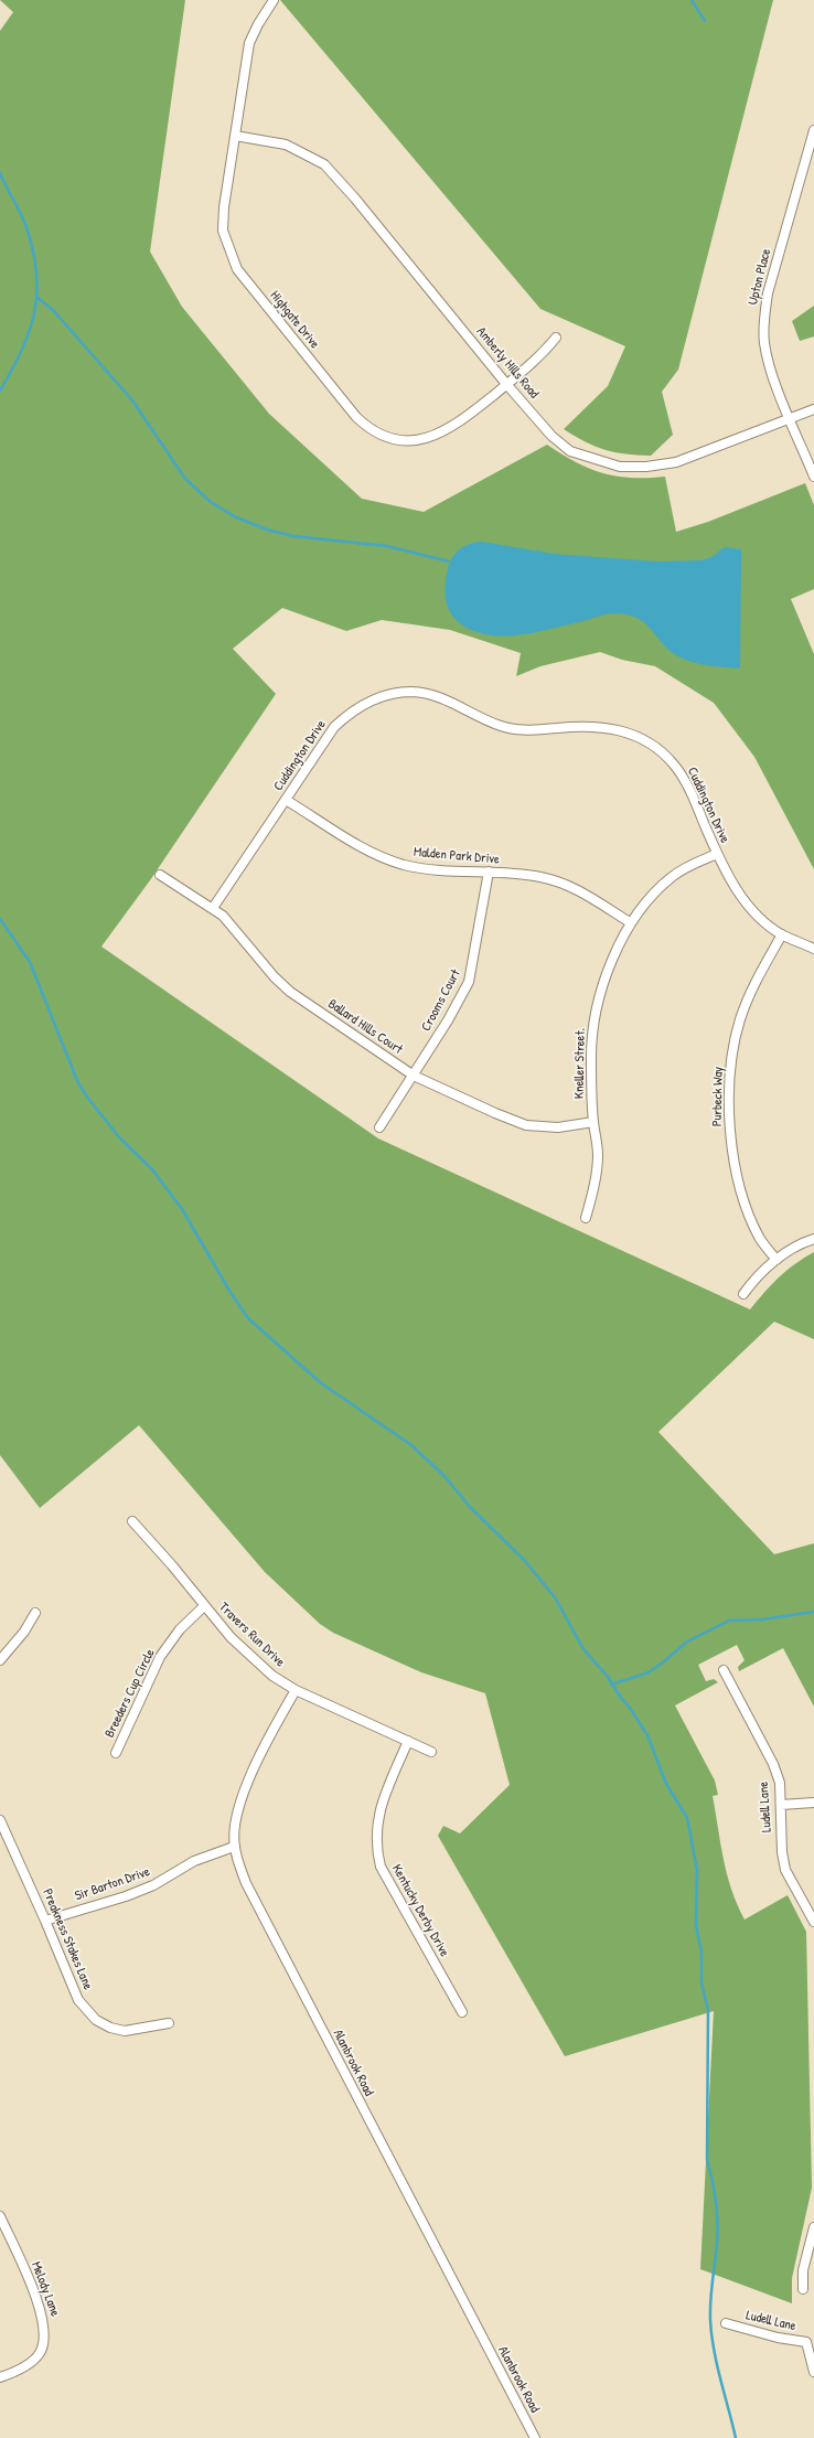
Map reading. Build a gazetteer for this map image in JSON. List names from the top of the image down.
{
  "streets": {
    "street": [
      "Upton Place",
      "Highgate Drive",
      "Amberly Hills Road",
      "Cuddington Drive",
      "Malden Park Drive",
      "Crooms Court",
      "Ballard Hills Court",
      "Kneller Street.",
      "Purbeck Way",
      "Travers Run Drive",
      "Breeders Cup Circle",
      "Ludell Lane",
      "Sir Barton Drive",
      "Kentucky Derby Drive",
      "Preakness Stakes Lane",
      "Alanbrook Road",
      "Melody Lane"
    ]
  },
  "crossings": [
    ["Upton Place", "Amberly Hills Road"],
    ["Highgate Drive", "Amberly Hills Road"],
    ["Cuddington Drive", "Malden Park Drive"],
    ["Cuddington Drive", "Ballard Hills Court"],
    ["Cuddington Drive", "Kneller Street."],
    ["Cuddington Drive", "Purbeck Way"],
    ["Malden Park Drive", "Crooms Court"],
    ["Malden Park Drive", "Kneller Street."],
    ["Crooms Court", "Ballard Hills Court"],
    ["Ballard Hills Court", "Kneller Street."],
    ["Travers Run Drive", "Breeders Cup Circle"],
    ["Travers Run Drive", "Kentucky Derby Drive"],
    ["Travers Run Drive", "Alanbrook Road"],
    ["Sir Barton Drive", "Preakness Stakes Lane"],
    ["Sir Barton Drive", "Alanbrook Road"]
  ]
}
